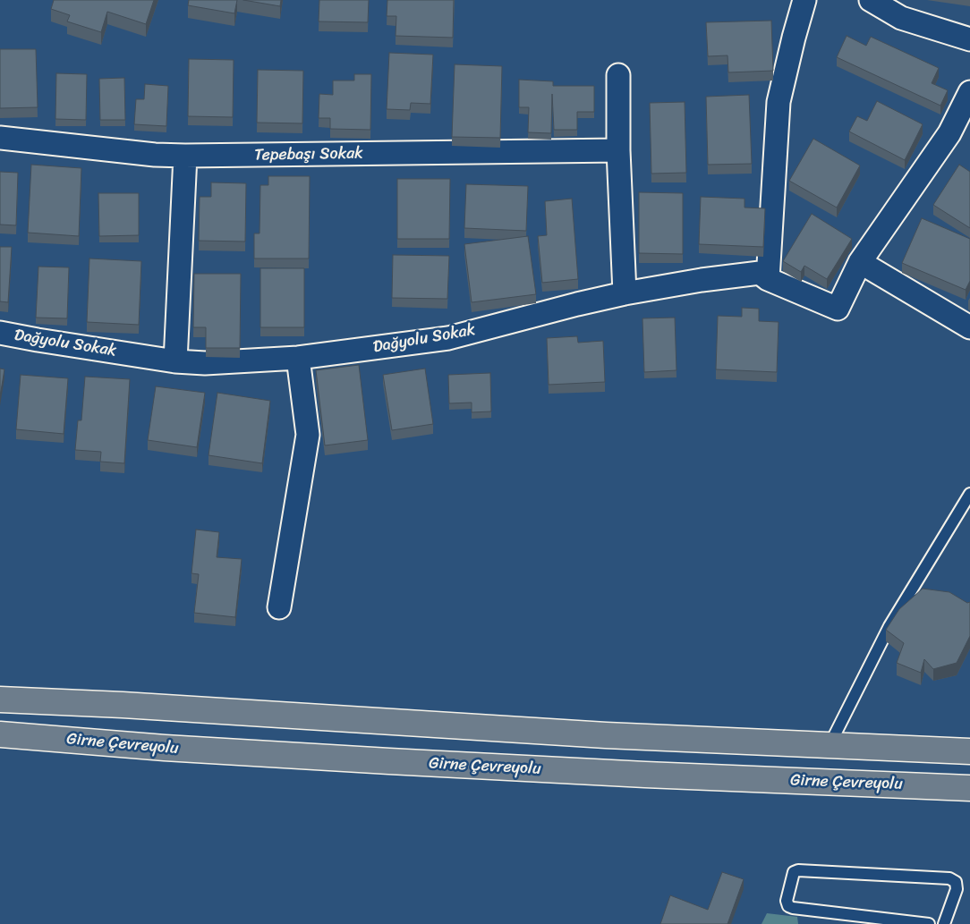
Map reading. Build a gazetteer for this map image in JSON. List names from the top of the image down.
{
  "streets": {
    "highway": ["Girne Çevreyolu"],
    "street": ["Tepebaşı Sokak", "Dağyolu Sokak"]
  }
}
